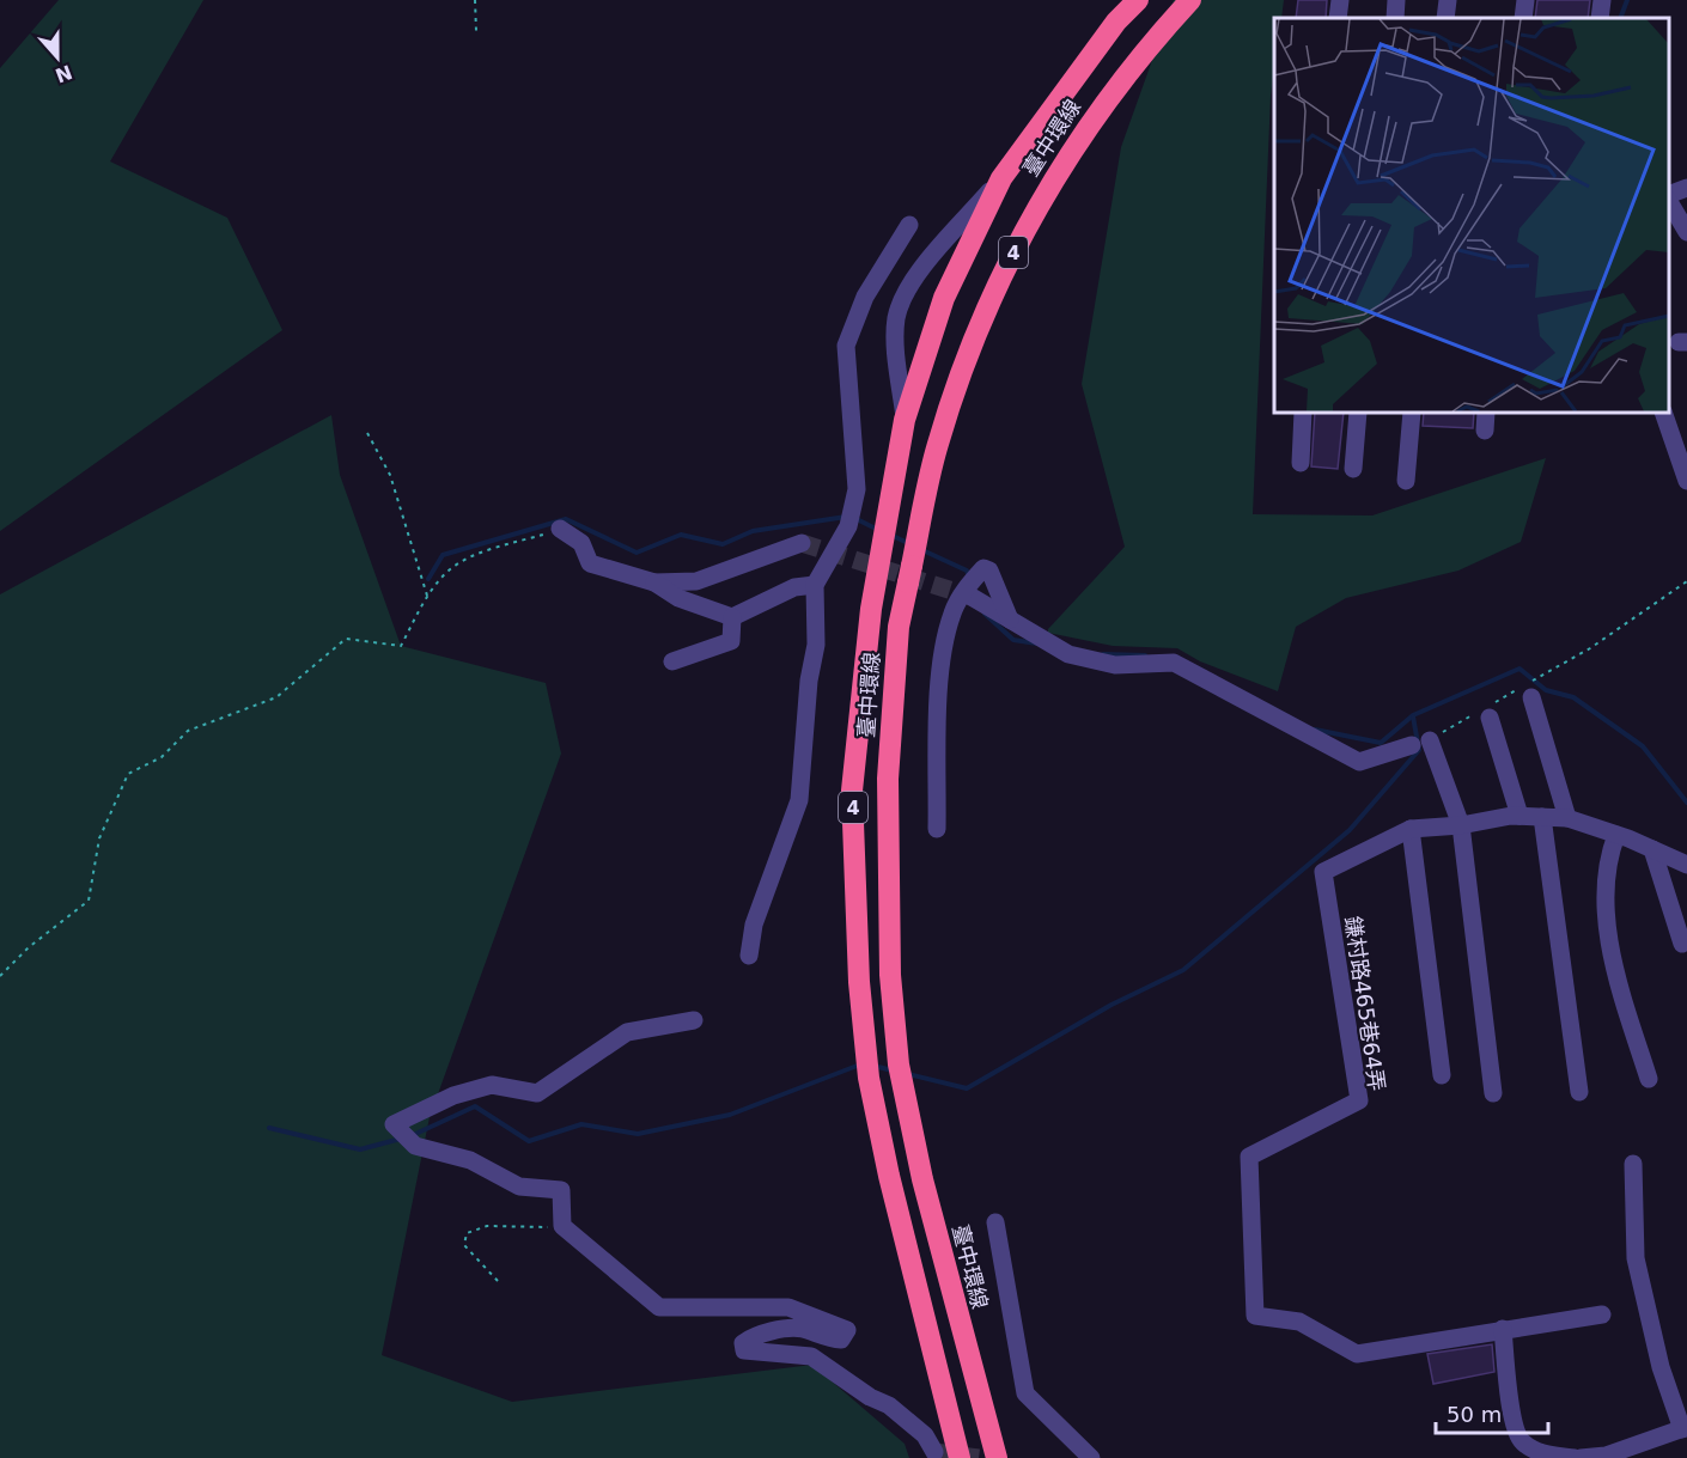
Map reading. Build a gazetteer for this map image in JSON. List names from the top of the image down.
{
  "streets": {
    "highway": ["臺中環線", "4"],
    "street": ["鎌村路465巷64弄"]
  },
  "scale_bar": "50 m",
  "north": "bottom"
}
